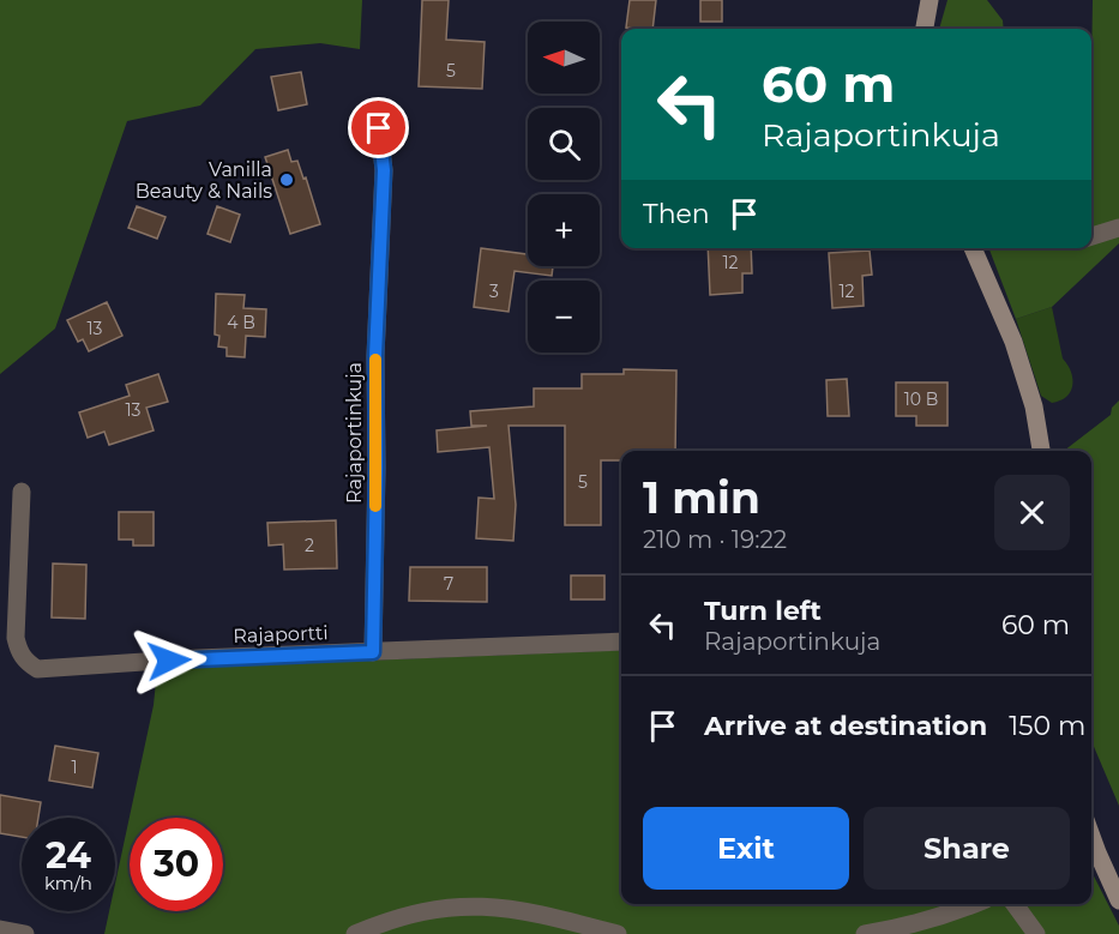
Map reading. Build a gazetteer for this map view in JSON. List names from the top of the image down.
{
  "streets": {
    "street": ["Rajaportinkuja", "Rajaportti"]
  },
  "crossings": [
    ["Rajaportinkuja", "Rajaportti"]
  ],
  "places": ["Vanilla Beauty & Nails"],
  "house_numbers": [
    "5",
    "12",
    "3",
    "12",
    "4 B",
    "13",
    "10 B",
    "13",
    "5",
    "2",
    "7",
    "1"
  ],
  "north": "left",
  "page": {
    "map_buttons": ["+", "−"],
    "turn": ["60 m", "Rajaportinkuja"],
    "then": "Then",
    "heading": ["1 min", "210 m · 19:22"],
    "list": [
      {
        "name": "Turn left",
        "note": "Rajaportinkuja",
        "value": "60 m"
      },
      {
        "name": "Arrive at destination",
        "value": "150 m"
      }
    ],
    "buttons": ["Exit", "Share"],
    "speed": "24 km/h",
    "limit": "30"
  }
}
